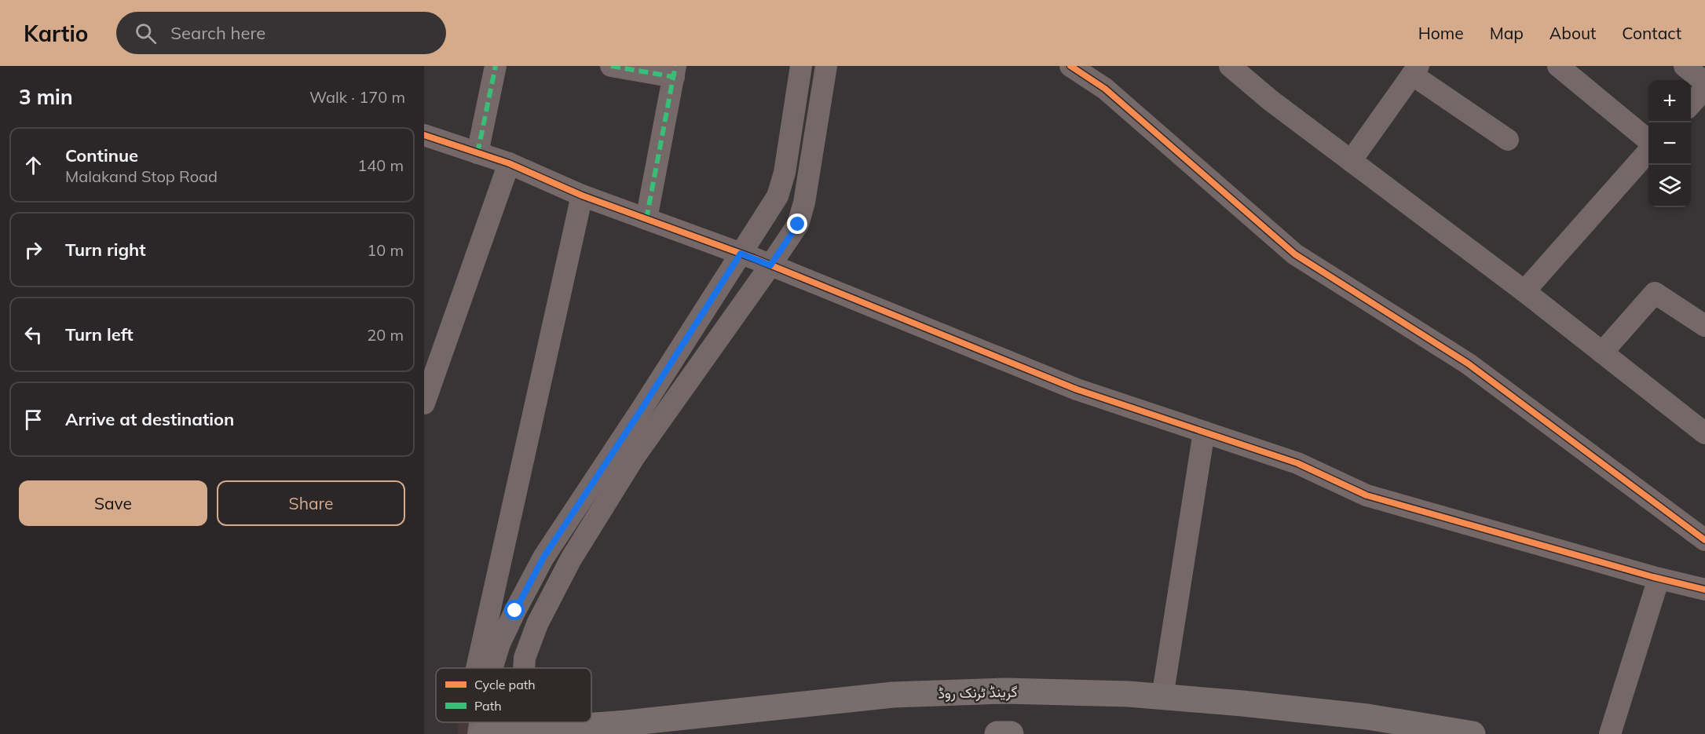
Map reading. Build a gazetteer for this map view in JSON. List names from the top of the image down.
{
  "streets": {
    "highway": ["گرینڈ ٹرنک روڈ"]
  },
  "legend": ["Cycle path", "Path"],
  "page": {
    "header": "Kartio",
    "search": "Search here",
    "nav": [
      "Home",
      "Map",
      "About",
      "Contact"
    ],
    "heading": ["3 min", "Walk · 170 m"],
    "map_buttons": ["+", "−"],
    "list": [
      ["Continue", "Malakand Stop Road", "140 m"],
      ["Turn right", "10 m"],
      ["Turn left", "20 m"],
      "Arrive at destination"
    ],
    "buttons": ["Save", "Share"]
  }
}
